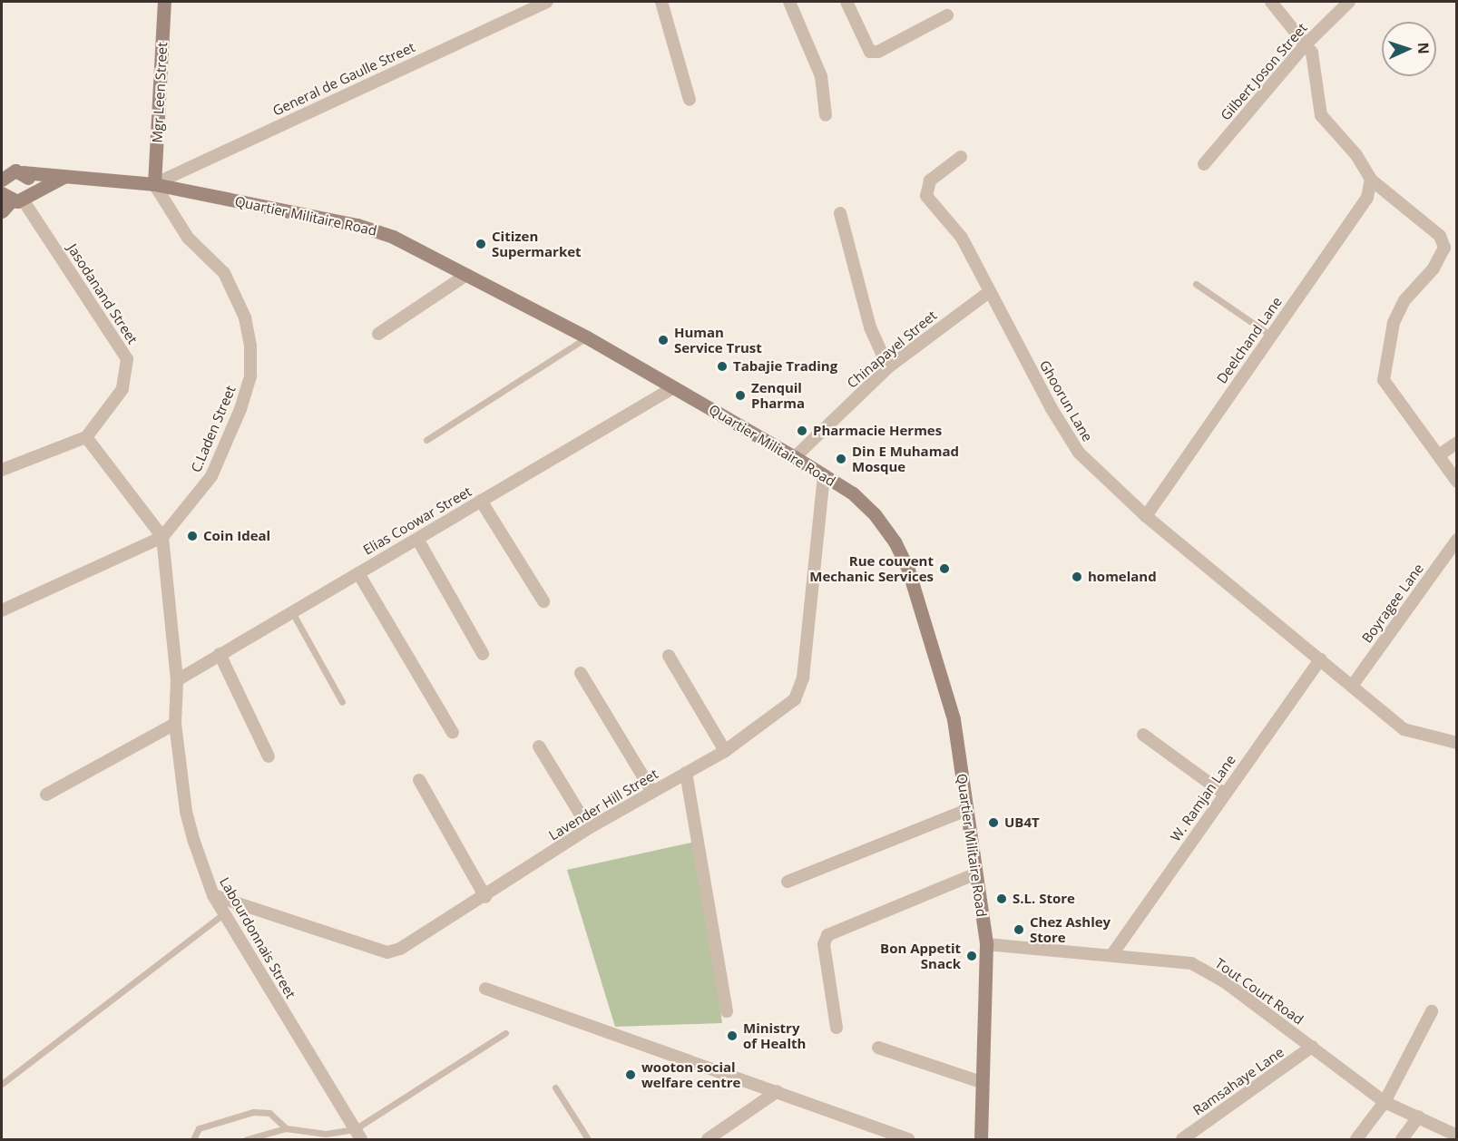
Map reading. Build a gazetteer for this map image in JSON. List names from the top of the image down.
{
  "streets": {
    "main road": ["Mgr Leen Street", "Quartier Militaire Road"],
    "street": [
      "Gilbert Joson Street",
      "General de Gaulle Street",
      "Jasodanand Street",
      "Deelchand Lane",
      "Chinapayel Street",
      "Ghoorun Lane",
      "C.Laden Street",
      "Elias Coowar Street",
      "Boyragee Lane",
      "W. Ramjan Lane",
      "Lavender Hill Street",
      "Labourdonnais Street",
      "Tout Court Road",
      "Ramsahaye Lane"
    ]
  },
  "crossings": [
    ["General de Gaulle Street", "Mgr Leen Street"],
    ["General de Gaulle Street", "Quartier Militaire Road"],
    ["General de Gaulle Street", "C.Laden Street"],
    ["Mgr Leen Street", "Quartier Militaire Road"],
    ["Mgr Leen Street", "C.Laden Street"],
    ["Quartier Militaire Road", "Jasodanand Street"],
    ["Quartier Militaire Road", "Chinapayel Street"],
    ["Quartier Militaire Road", "C.Laden Street"],
    ["Quartier Militaire Road", "Elias Coowar Street"],
    ["Quartier Militaire Road", "Lavender Hill Street"],
    ["Quartier Militaire Road", "Tout Court Road"],
    ["Deelchand Lane", "Ghoorun Lane"],
    ["Chinapayel Street", "Ghoorun Lane"],
    ["Ghoorun Lane", "Boyragee Lane"],
    ["Ghoorun Lane", "W. Ramjan Lane"],
    ["C.Laden Street", "Labourdonnais Street"],
    ["Elias Coowar Street", "Labourdonnais Street"],
    ["W. Ramjan Lane", "Tout Court Road"],
    ["Lavender Hill Street", "Labourdonnais Street"],
    ["Tout Court Road", "Ramsahaye Lane"]
  ],
  "places": [
    "Citizen Supermarket",
    "Human Service Trust",
    "Tabajie Trading",
    "Zenquil Pharma",
    "Pharmacie Hermes",
    "Din E Muhamad Mosque",
    "Coin Ideal",
    "Rue couvent Mechanic Services",
    "homeland",
    "UB4T",
    "S.L. Store",
    "Chez Ashley Store",
    "Bon Appetit Snack",
    "Ministry of Health",
    "wooton social welfare centre"
  ],
  "north": "right"
}
